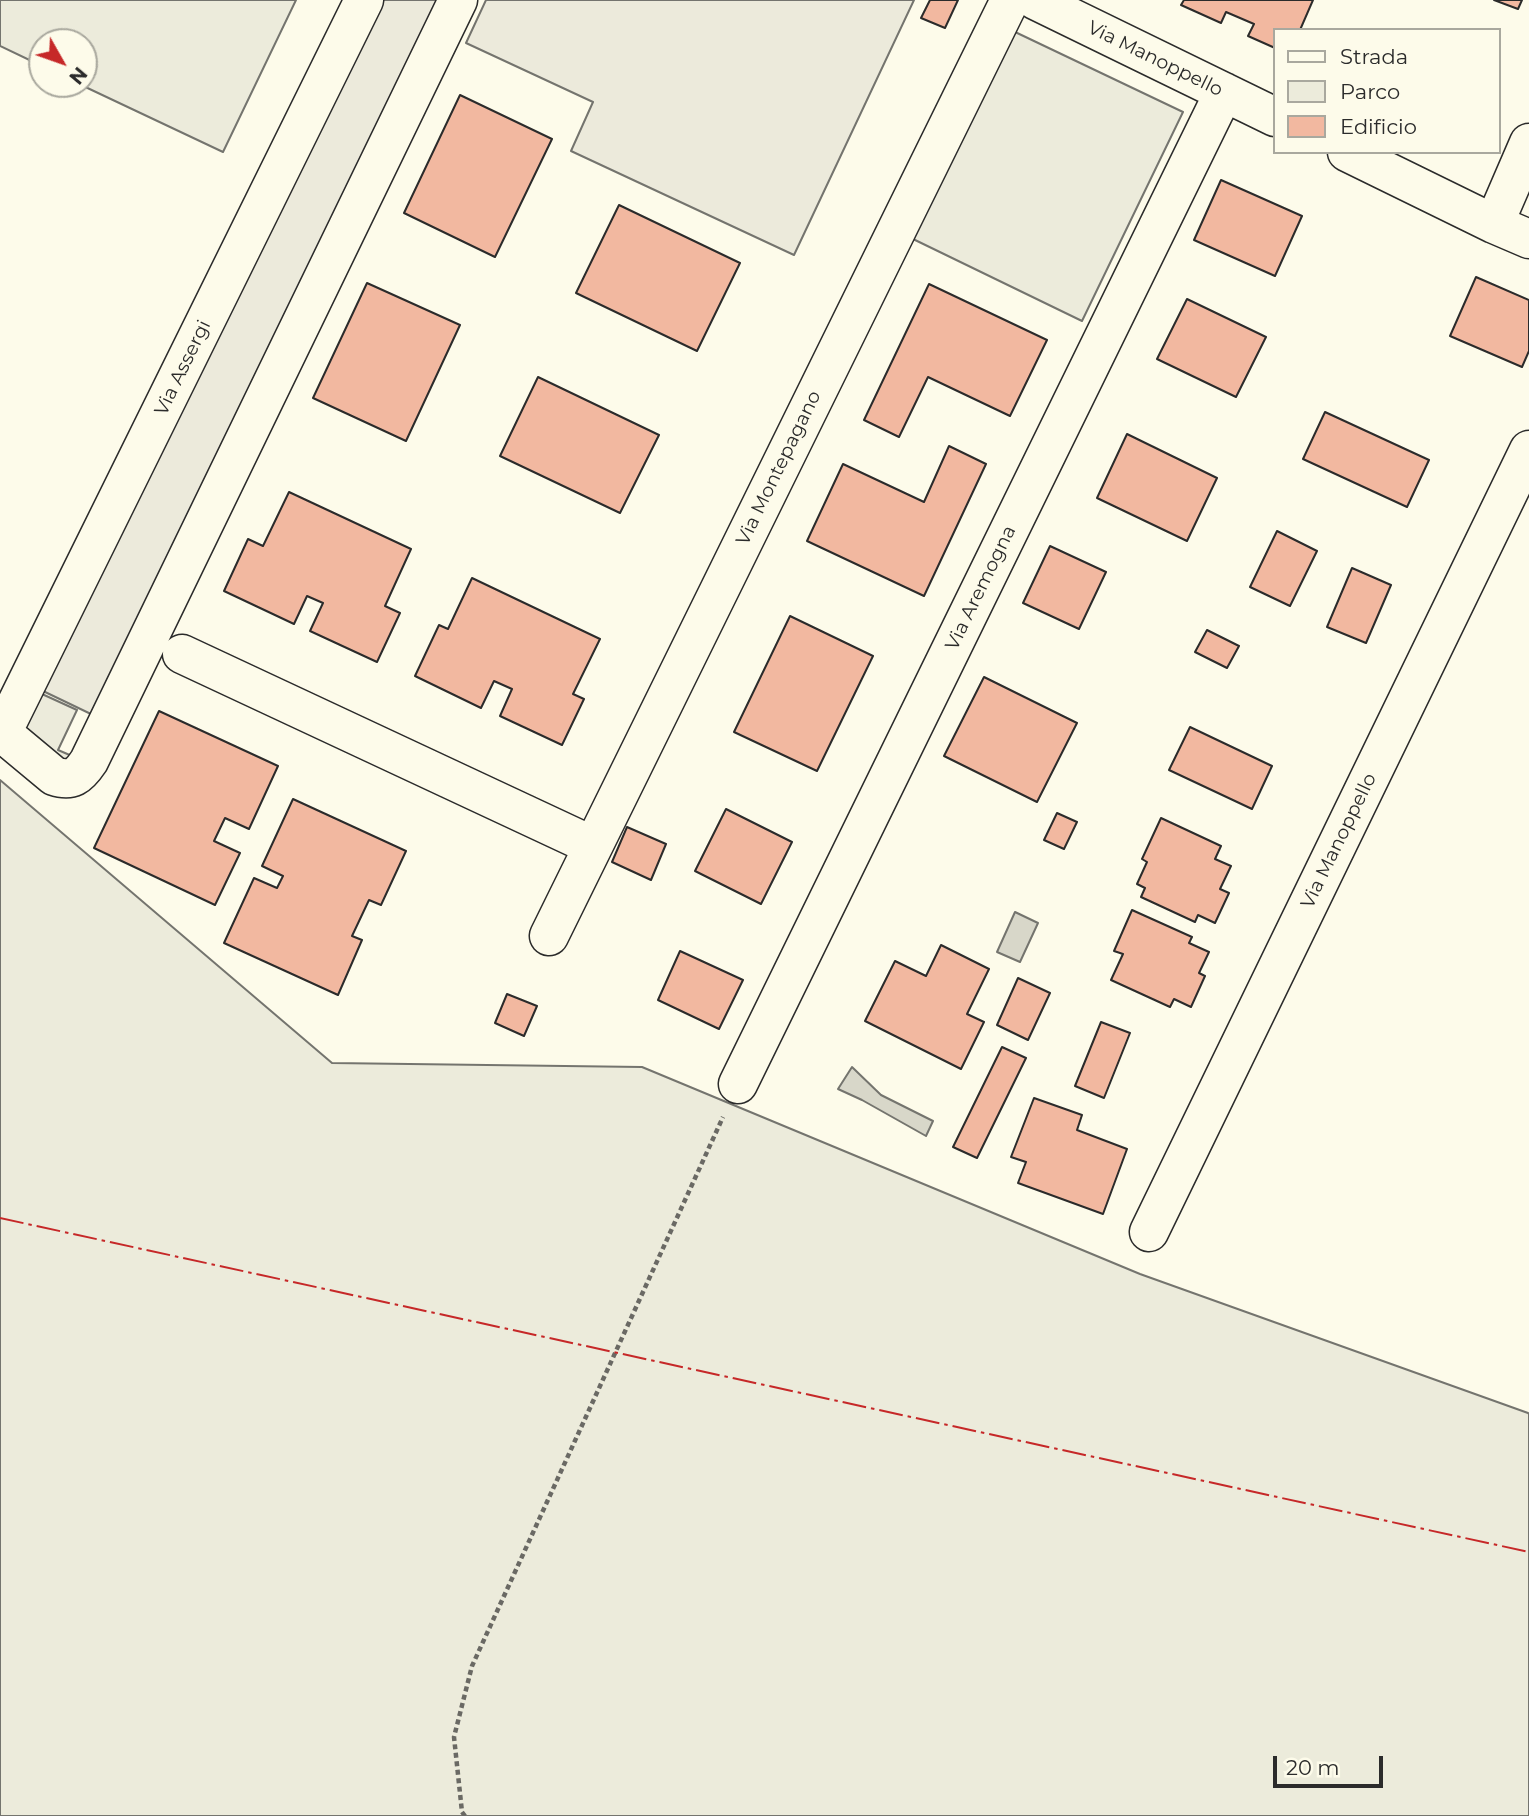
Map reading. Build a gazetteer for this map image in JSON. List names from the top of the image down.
{
  "streets": {
    "street": [
      "Via Manoppello",
      "Via Assergi",
      "Via Montepagano",
      "Via Aremogna"
    ]
  },
  "crossings": [
    ["Via Manoppello", "Via Aremogna"]
  ],
  "legend": ["Strada", "Parco", "Edificio"],
  "scale_bar": "20 m",
  "north": "bottom right"
}
